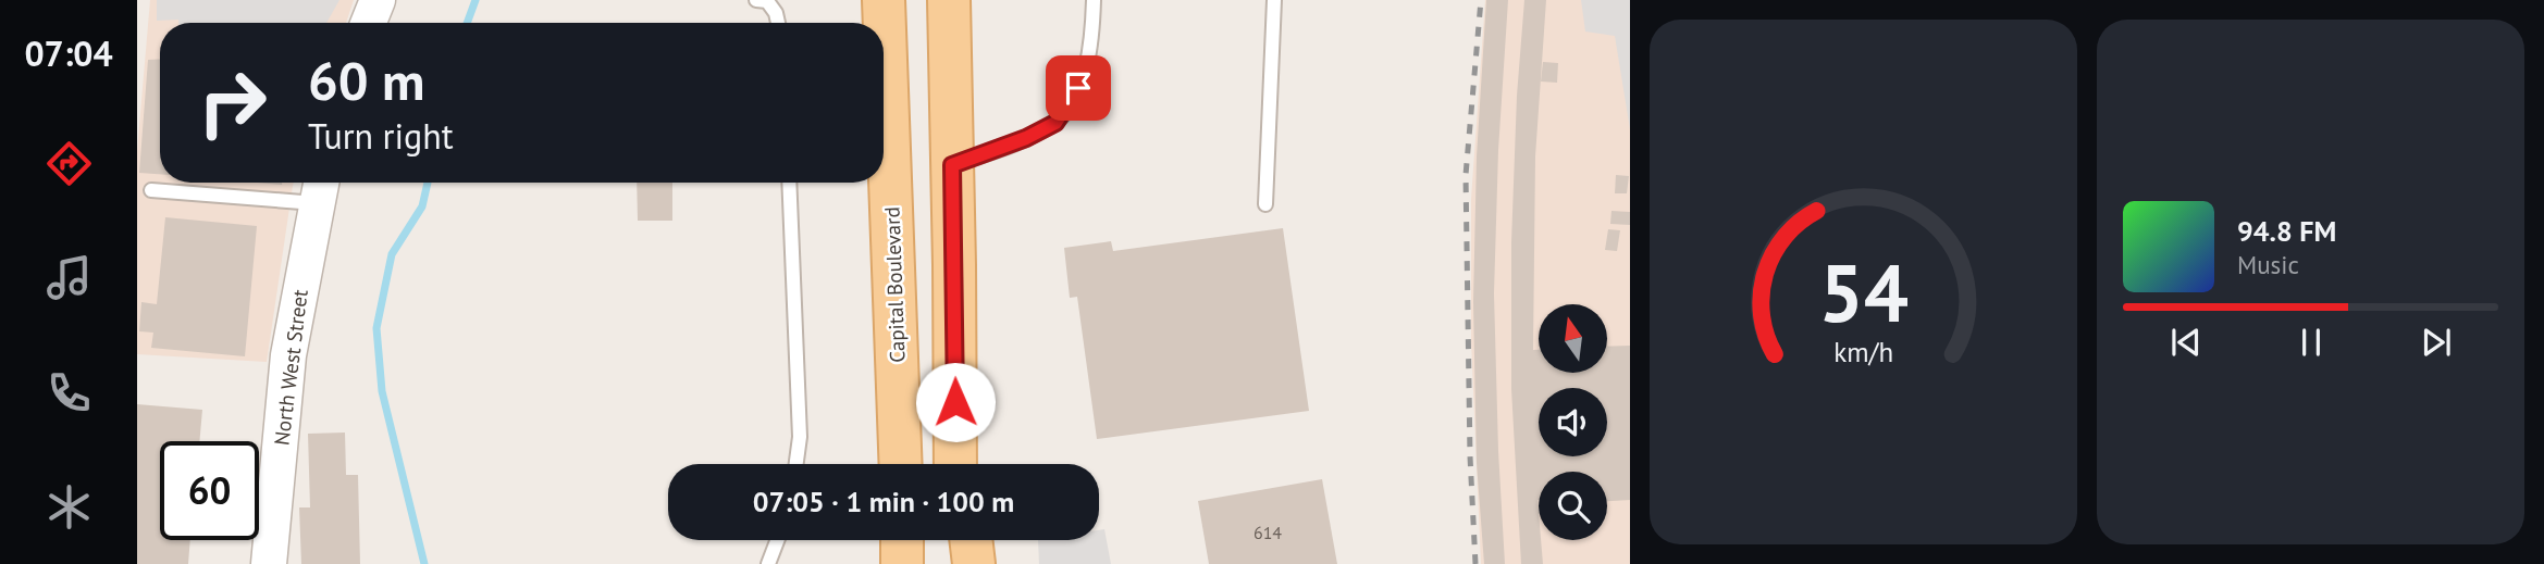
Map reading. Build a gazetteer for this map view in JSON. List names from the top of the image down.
{
  "streets": {
    "main road": ["Capital Boulevard"],
    "street": ["North West Street"]
  },
  "house_numbers": ["614"],
  "north": "top",
  "page": {
    "tabs": "07:04",
    "turn": ["60 m", "Turn right"],
    "song": ["94.8 FM", "Music"],
    "limit": "60",
    "trip": "07:05 · 1 min · 100 m",
    "gauge": ["54", "km/h"]
  }
}
